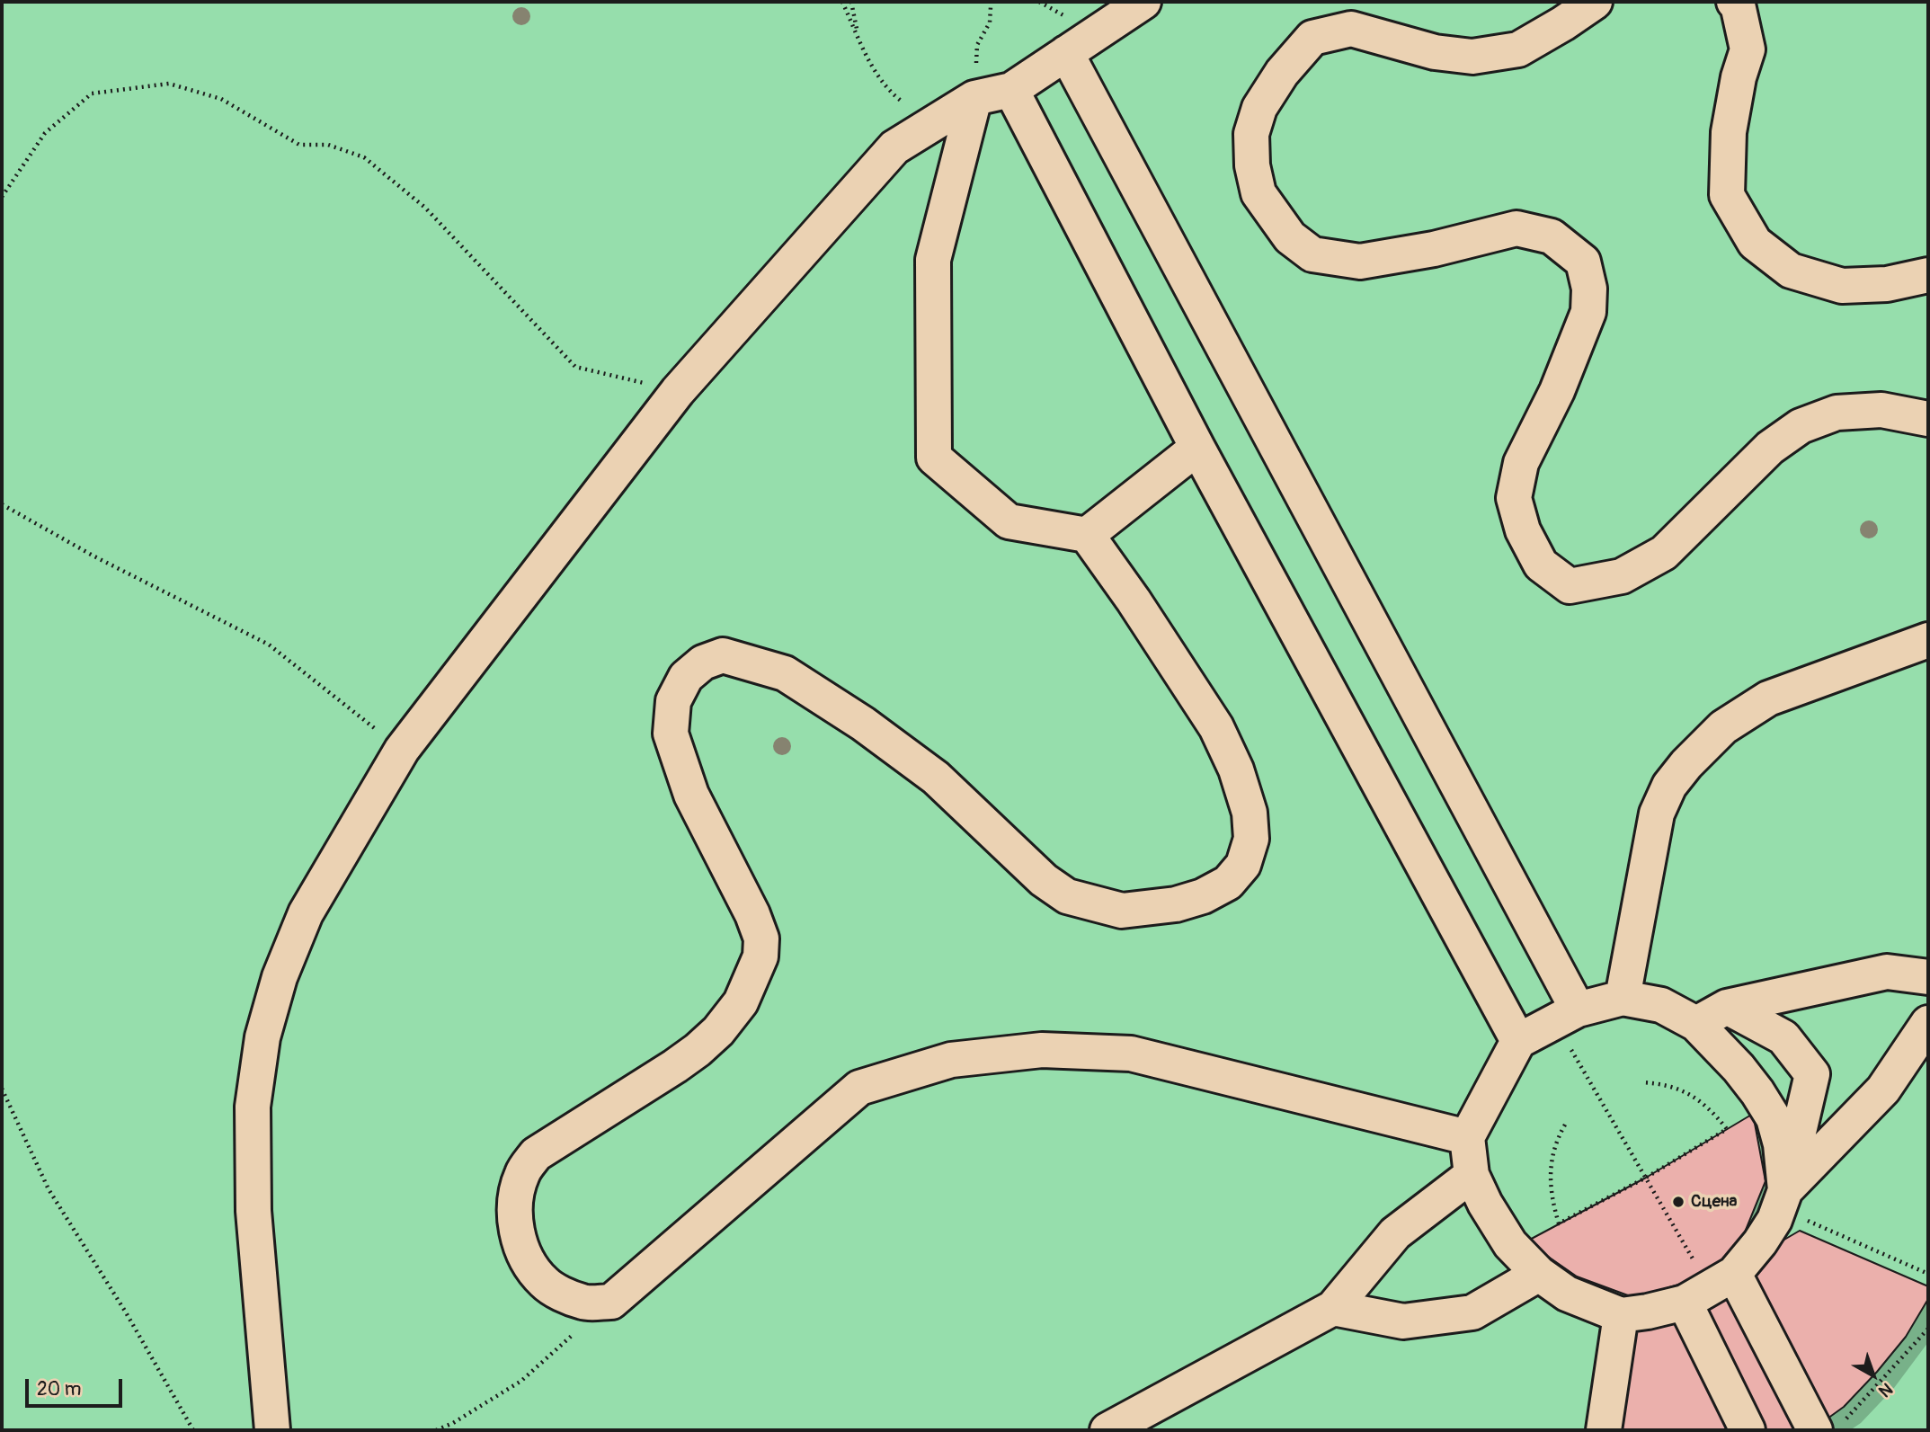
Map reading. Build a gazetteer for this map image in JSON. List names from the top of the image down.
{
  "places": ["Сцена"],
  "scale_bar": "20 m",
  "north": "bottom right"
}
